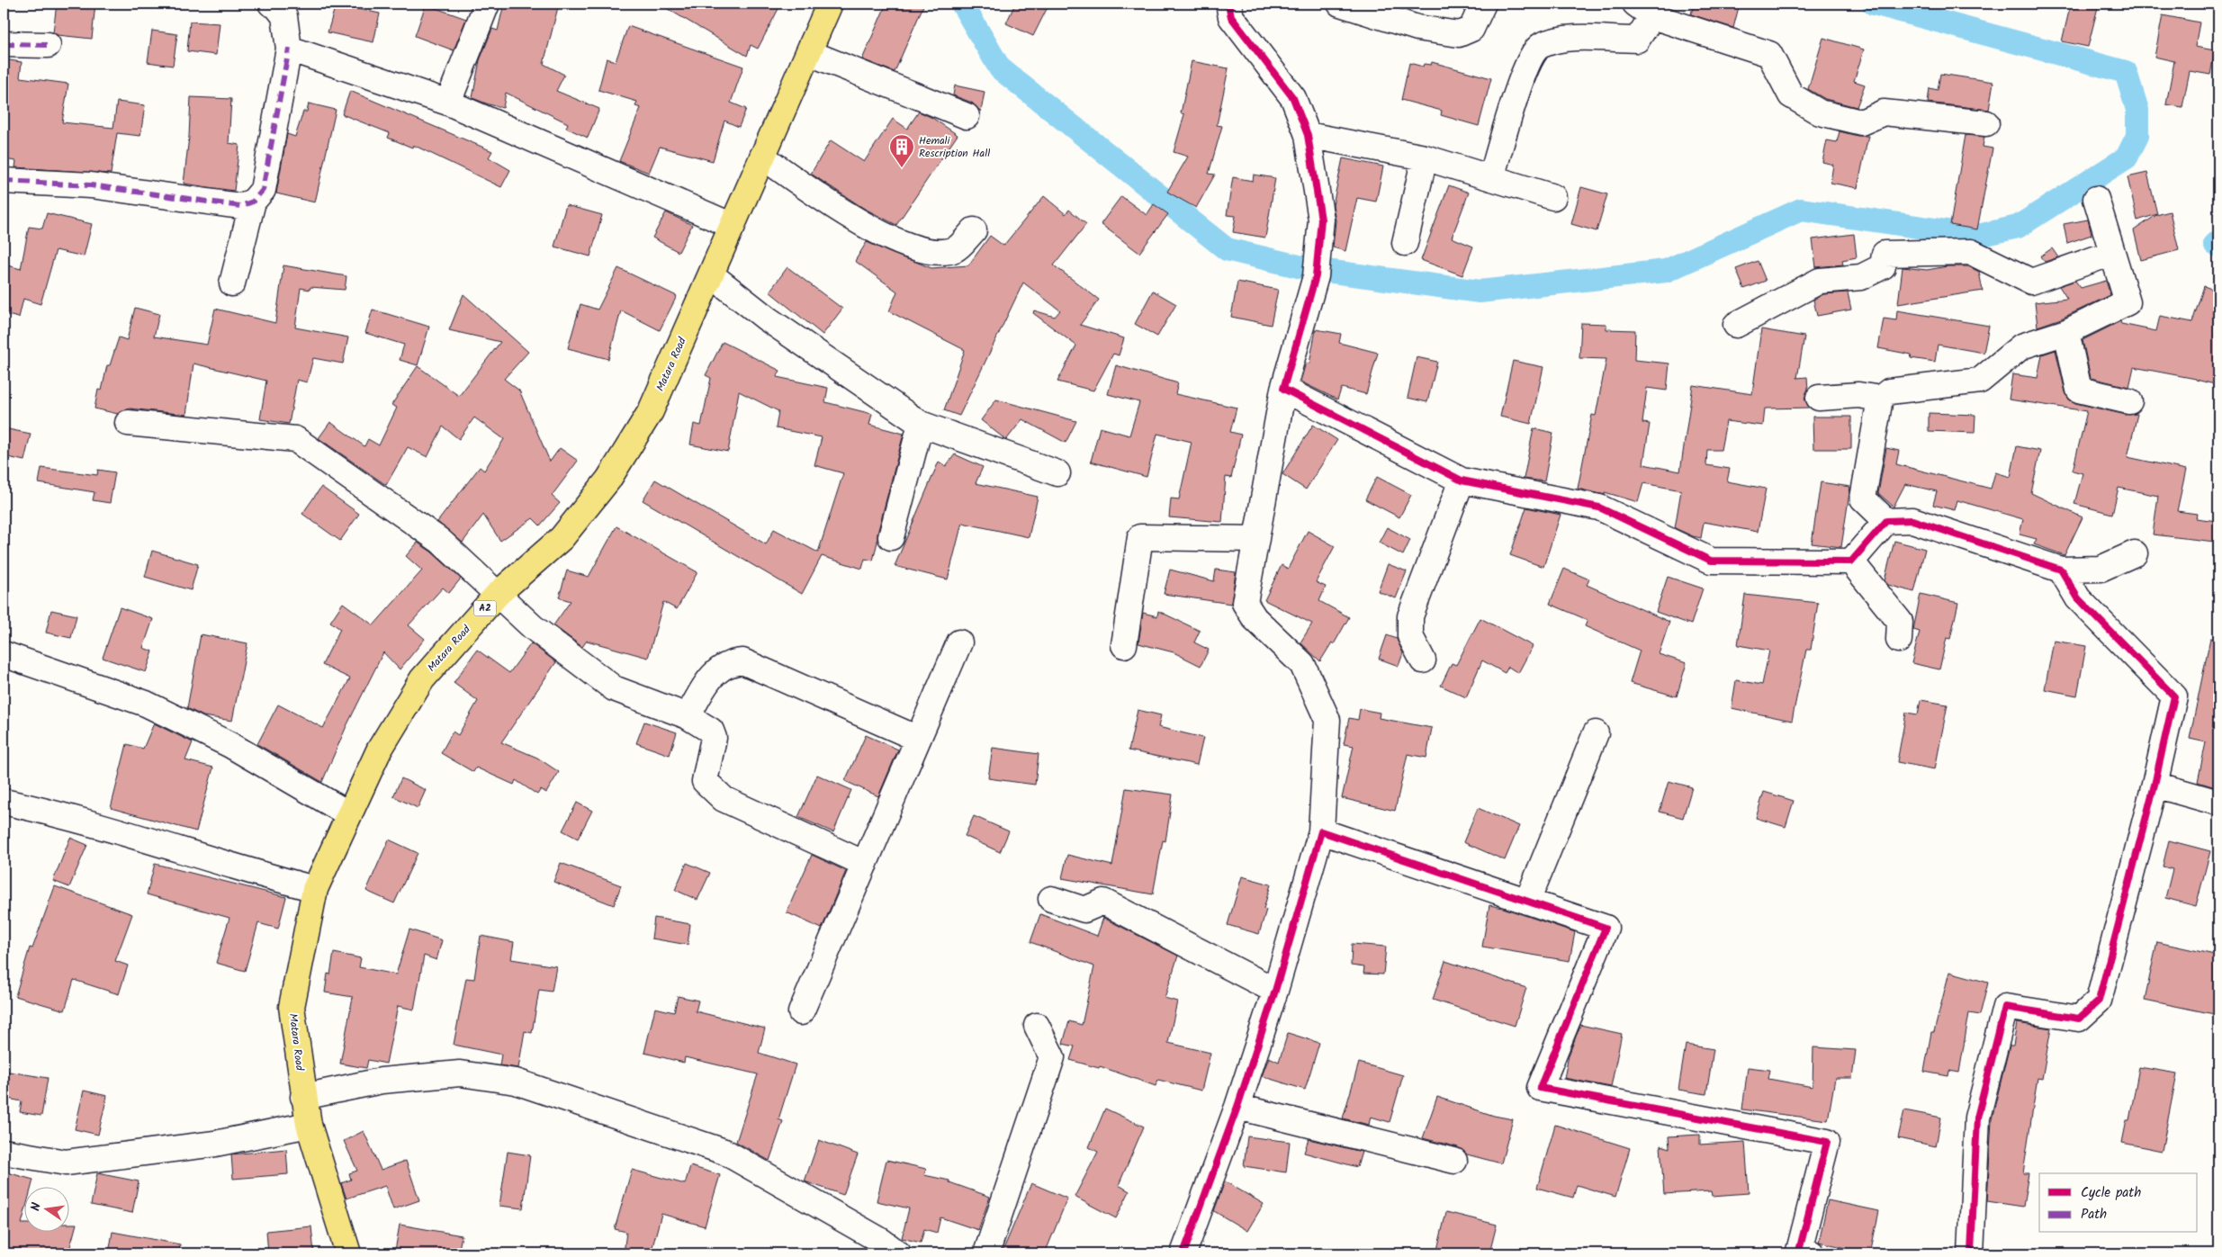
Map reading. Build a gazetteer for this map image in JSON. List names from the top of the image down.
{
  "streets": {
    "highway": ["Matara Road", "A2"]
  },
  "places": {
    "building": ["Hemali Rescription Hall"]
  },
  "legend": ["Cycle path", "Path"],
  "north": "left"
}
